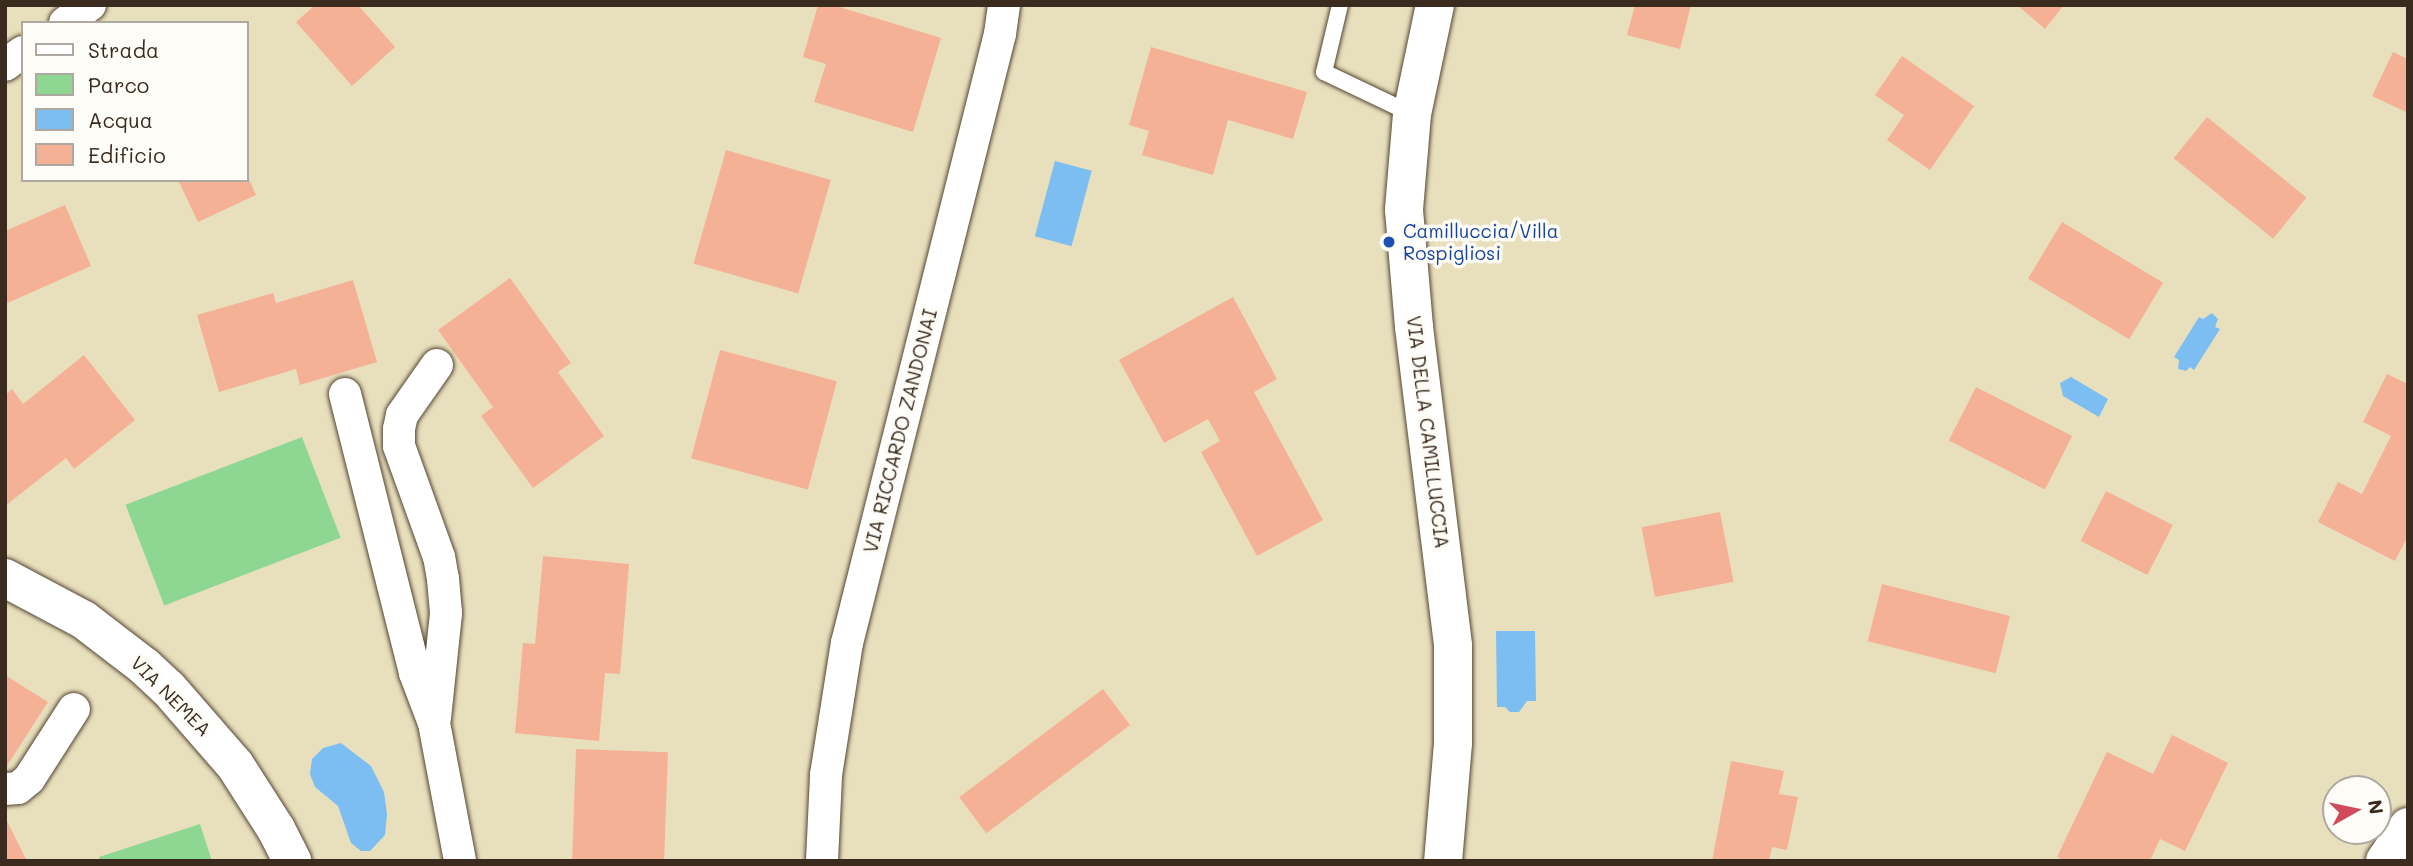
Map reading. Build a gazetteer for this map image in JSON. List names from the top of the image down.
{
  "streets": {
    "main road": ["VIA DELLA CAMILLUCCIA", "VIA NEMEA"],
    "street": ["VIA RICCARDO ZANDONAI"]
  },
  "places": ["Camilluccia/Villa Rospigliosi"],
  "legend": [
    "Strada",
    "Parco",
    "Acqua",
    "Edificio"
  ],
  "north": "right"
}
